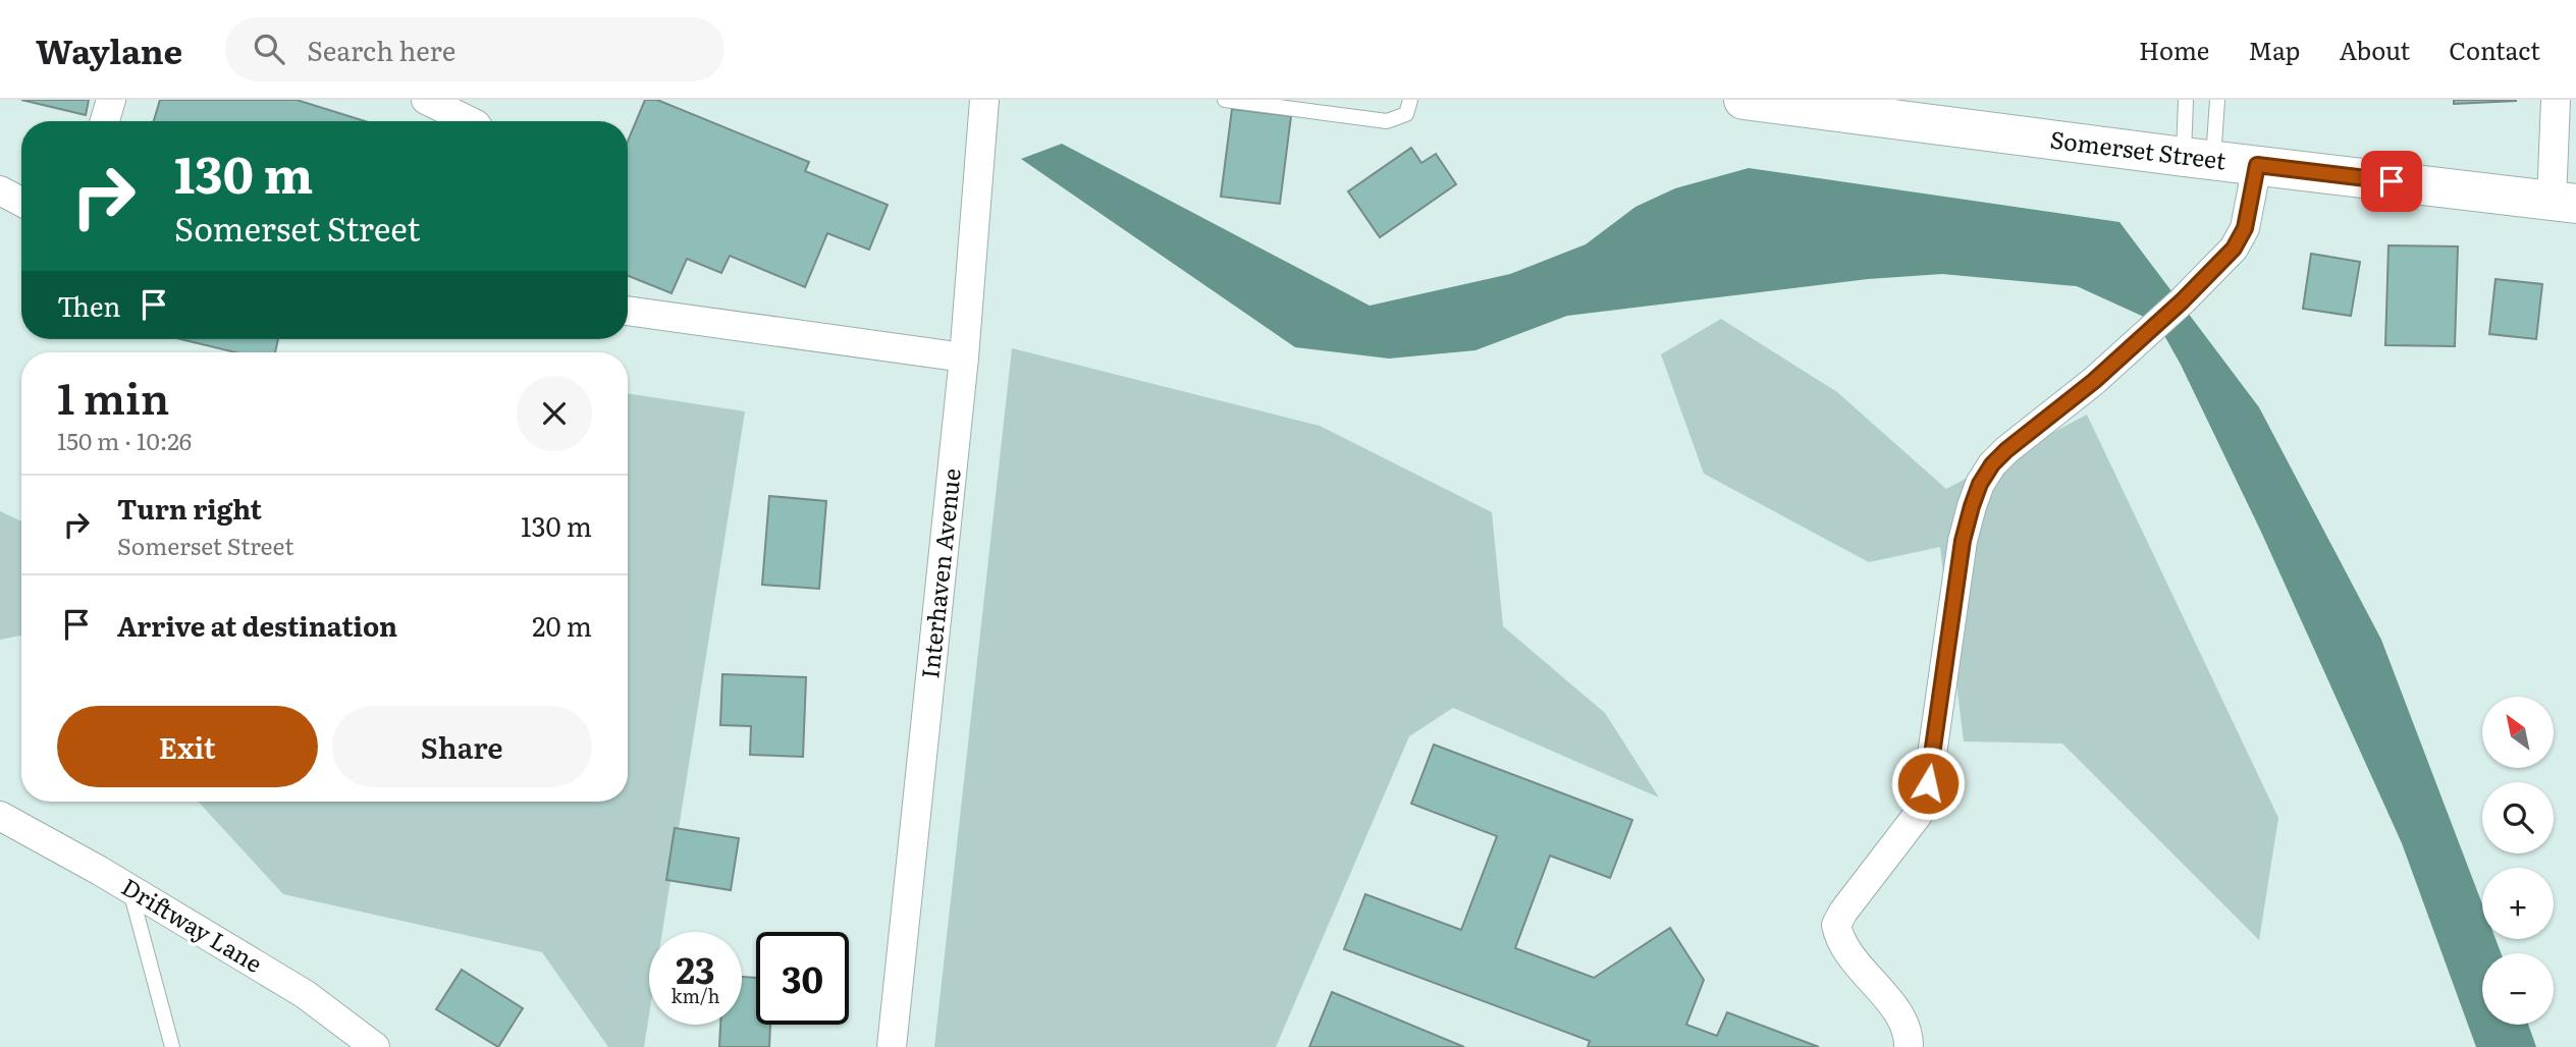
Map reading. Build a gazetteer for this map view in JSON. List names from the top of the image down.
{
  "streets": {
    "main road": ["Somerset Street"],
    "street": ["Interhaven Avenue", "Driftway Lane"]
  },
  "north": "top left",
  "page": {
    "header": "Waylane",
    "search": "Search here",
    "nav": [
      "Home",
      "Map",
      "About",
      "Contact"
    ],
    "turn": ["130 m", "Somerset Street"],
    "then": "Then",
    "heading": ["1 min", "150 m · 10:26"],
    "list": [
      {
        "name": "Turn right",
        "note": "Somerset Street",
        "value": "130 m"
      },
      {
        "name": "Arrive at destination",
        "value": "20 m"
      }
    ],
    "buttons": ["Exit", "Share"],
    "map_buttons": ["+", "−"],
    "speed": "23 km/h",
    "limit": "30"
  }
}
